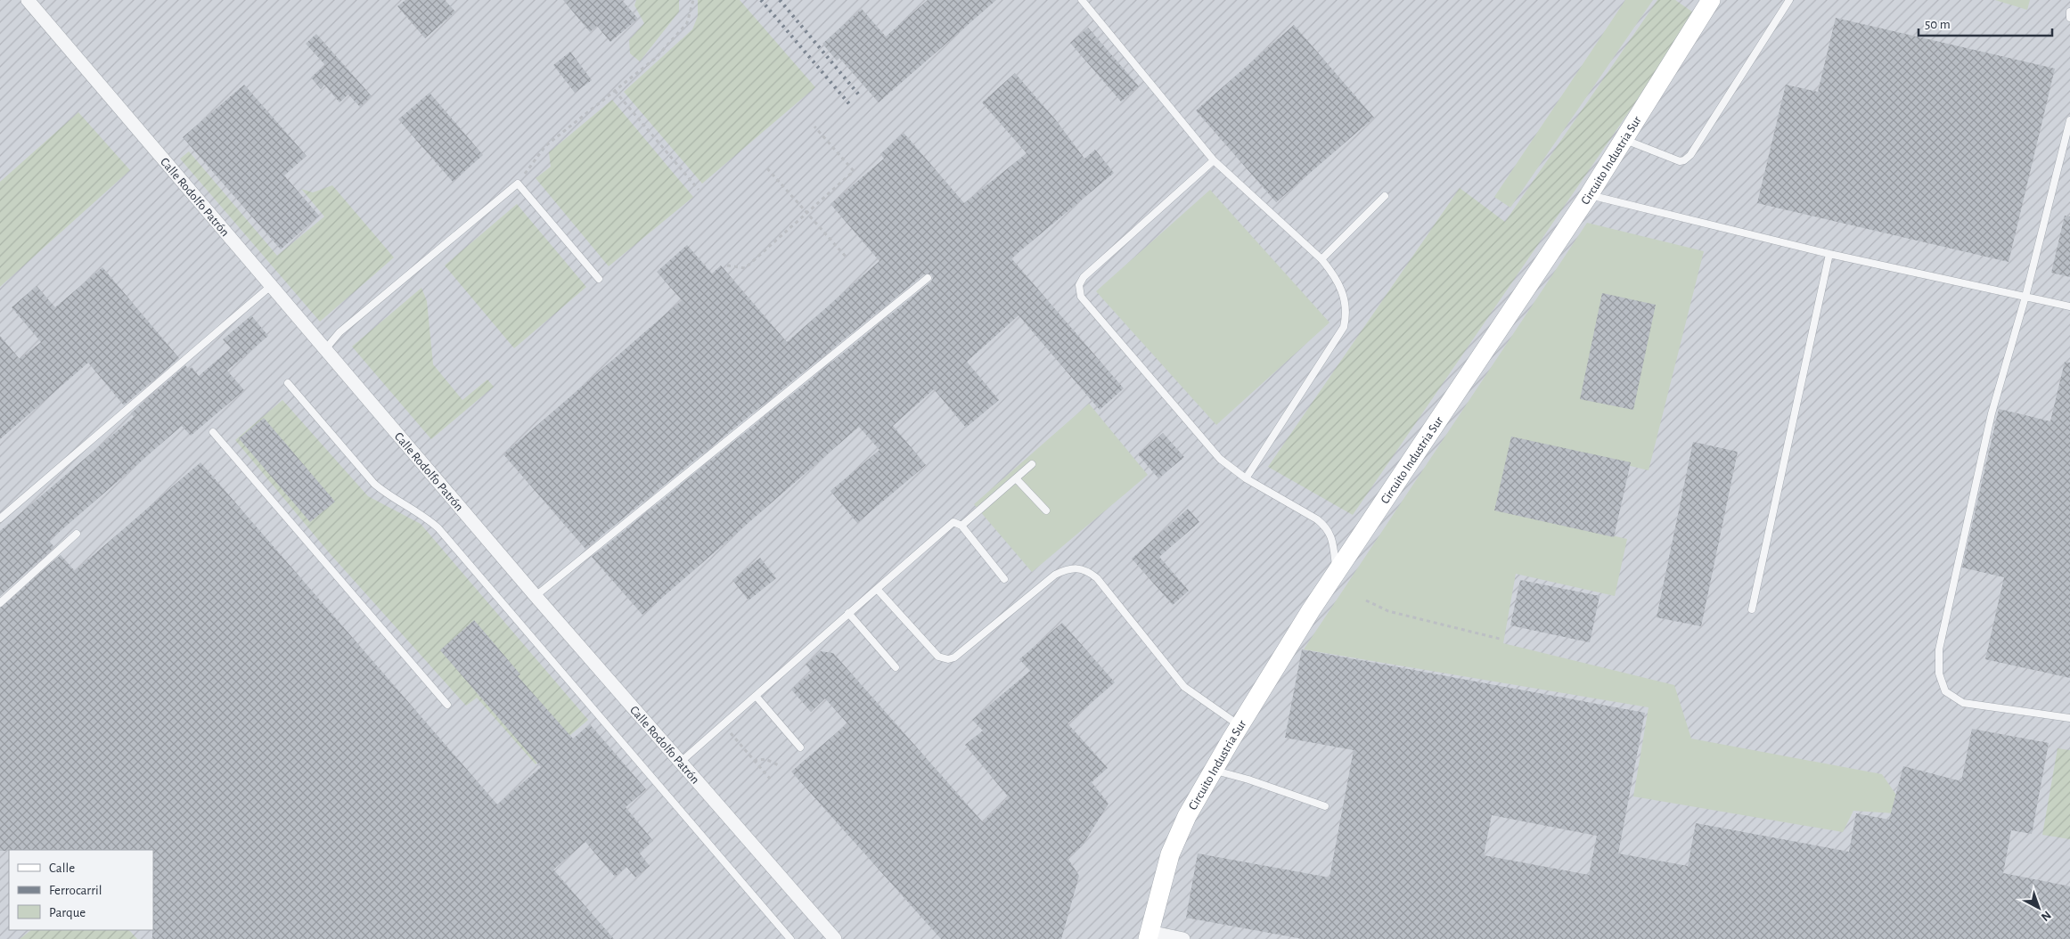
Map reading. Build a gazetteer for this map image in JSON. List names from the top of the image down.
{
  "streets": {
    "main road": ["Circuito Industria Sur"],
    "street": ["Calle Rodolfo Patrón"]
  },
  "legend": ["Calle", "Ferrocarril", "Parque"],
  "scale_bar": "50 m",
  "north": "bottom right"
}
